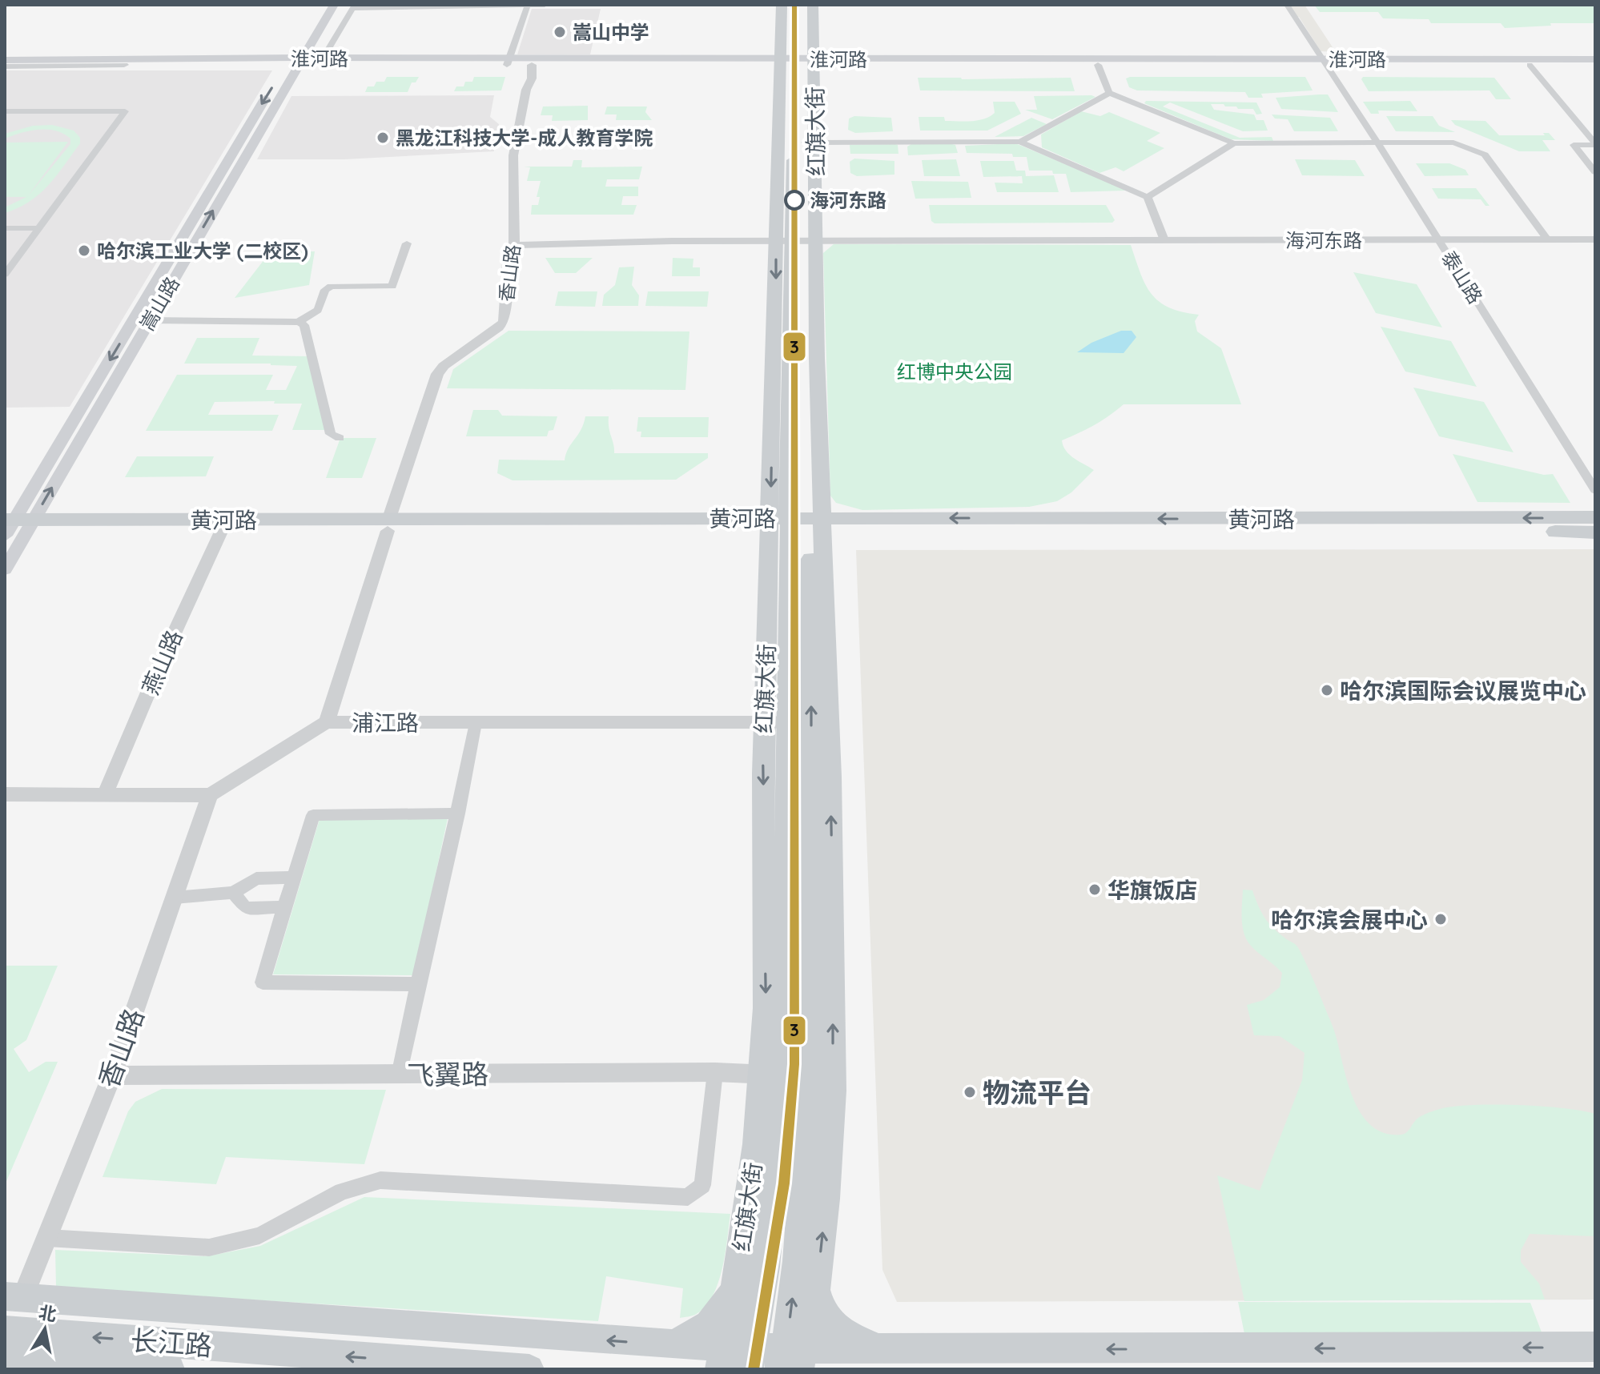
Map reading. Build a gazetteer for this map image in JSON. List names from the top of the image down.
{
  "streets": {
    "main road": [
      "淮河路",
      "红旗大街",
      "嵩山路",
      "黄河路",
      "长江路"
    ],
    "street": [
      "海河东路",
      "香山路",
      "泰山路",
      "燕山路",
      "浦江路",
      "飞翼路"
    ]
  },
  "crossings": [
    ["淮河路", "红旗大街"],
    ["淮河路", "香山路"],
    ["淮河路", "泰山路"],
    ["淮河路", "嵩山路"],
    ["红旗大街", "海河东路"],
    ["红旗大街", "黄河路"],
    ["红旗大街", "浦江路"],
    ["红旗大街", "飞翼路"],
    ["海河东路", "香山路"],
    ["海河东路", "泰山路"],
    ["香山路", "黄河路"],
    ["香山路", "浦江路"],
    ["香山路", "飞翼路"],
    ["嵩山路", "黄河路"],
    ["黄河路", "燕山路"]
  ],
  "parks": ["红博中央公园"],
  "places": [
    "嵩山中学",
    "黑龙江科技大学-成人教育学院",
    "海河东路",
    "哈尔滨工业大学 (二校区)",
    "哈尔滨国际会议展览中心",
    "华旗饭店",
    "哈尔滨会展中心",
    "物流平台"
  ],
  "lines": ["transit line 3"],
  "north": "top"
}
